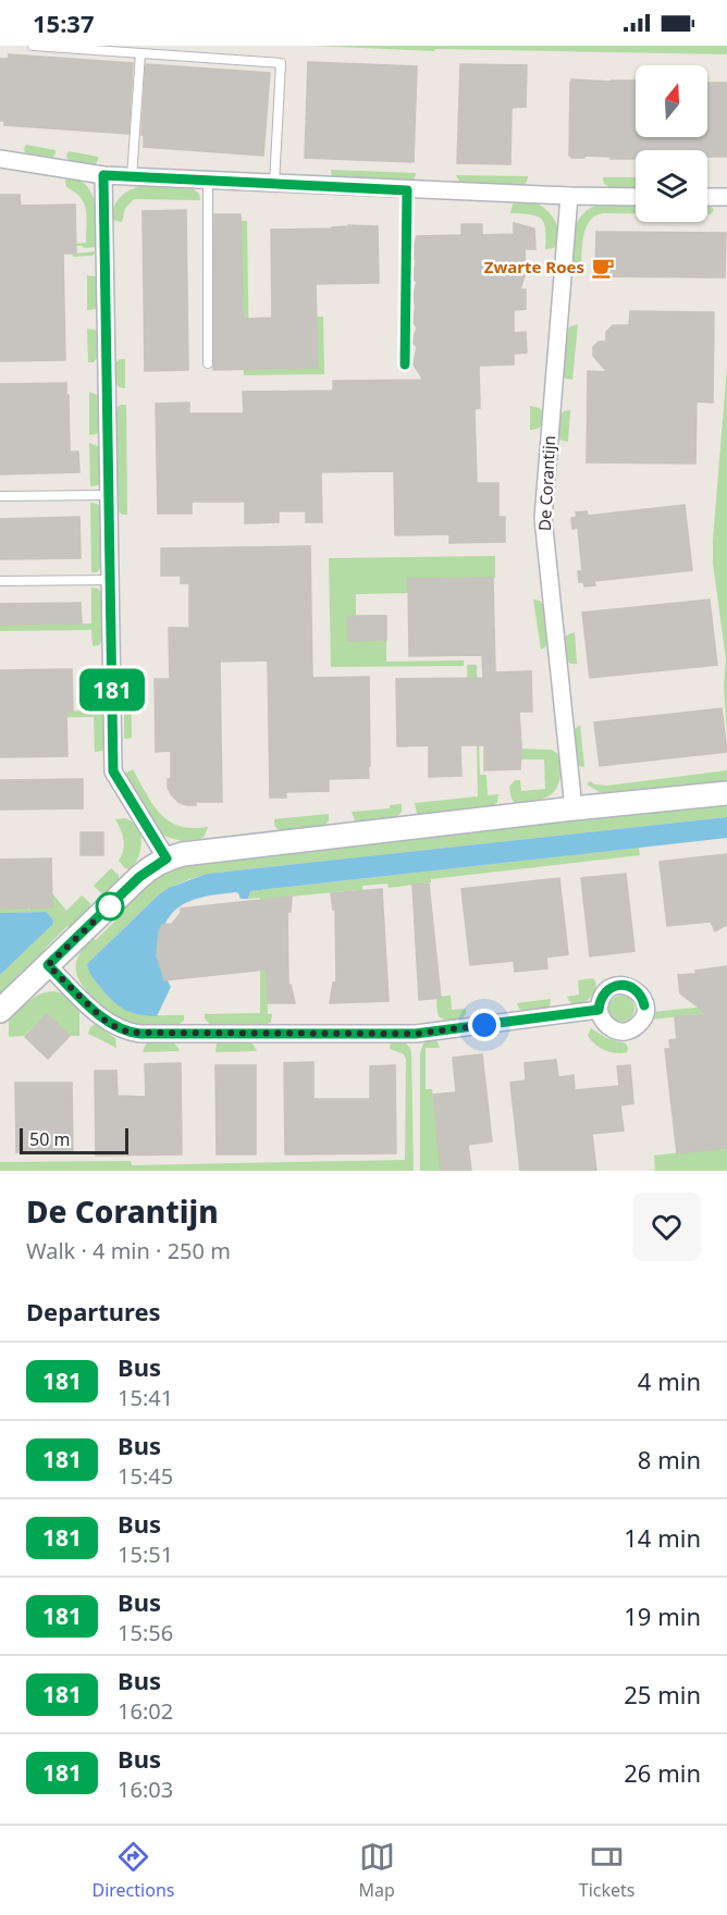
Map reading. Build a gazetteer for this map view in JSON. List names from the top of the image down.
{
  "streets": {
    "street": ["De Corantijn"]
  },
  "places": {
    "cafe": ["Zwarte Roes"]
  },
  "lines": ["bus line 181"],
  "scale_bar": "50 m",
  "north": "top",
  "page": {
    "status": "15:37",
    "on_map": "181",
    "scale": "50 m",
    "heading": [
      ["De Corantijn", "Walk · 4 min · 250 m"],
      "Departures"
    ],
    "list": [
      {
        "mark": "181",
        "name": "Bus",
        "note": "15:41",
        "value": "4 min"
      },
      {
        "mark": "181",
        "name": "Bus",
        "note": "15:45",
        "value": "8 min"
      },
      {
        "mark": "181",
        "name": "Bus",
        "note": "15:51",
        "value": "14 min"
      },
      {
        "mark": "181",
        "name": "Bus",
        "note": "15:56",
        "value": "19 min"
      },
      {
        "mark": "181",
        "name": "Bus",
        "note": "16:02",
        "value": "25 min"
      },
      {
        "mark": "181",
        "name": "Bus",
        "note": "16:03",
        "value": "26 min"
      }
    ],
    "tabs": ["Directions", "Map", "Tickets"]
  }
}
